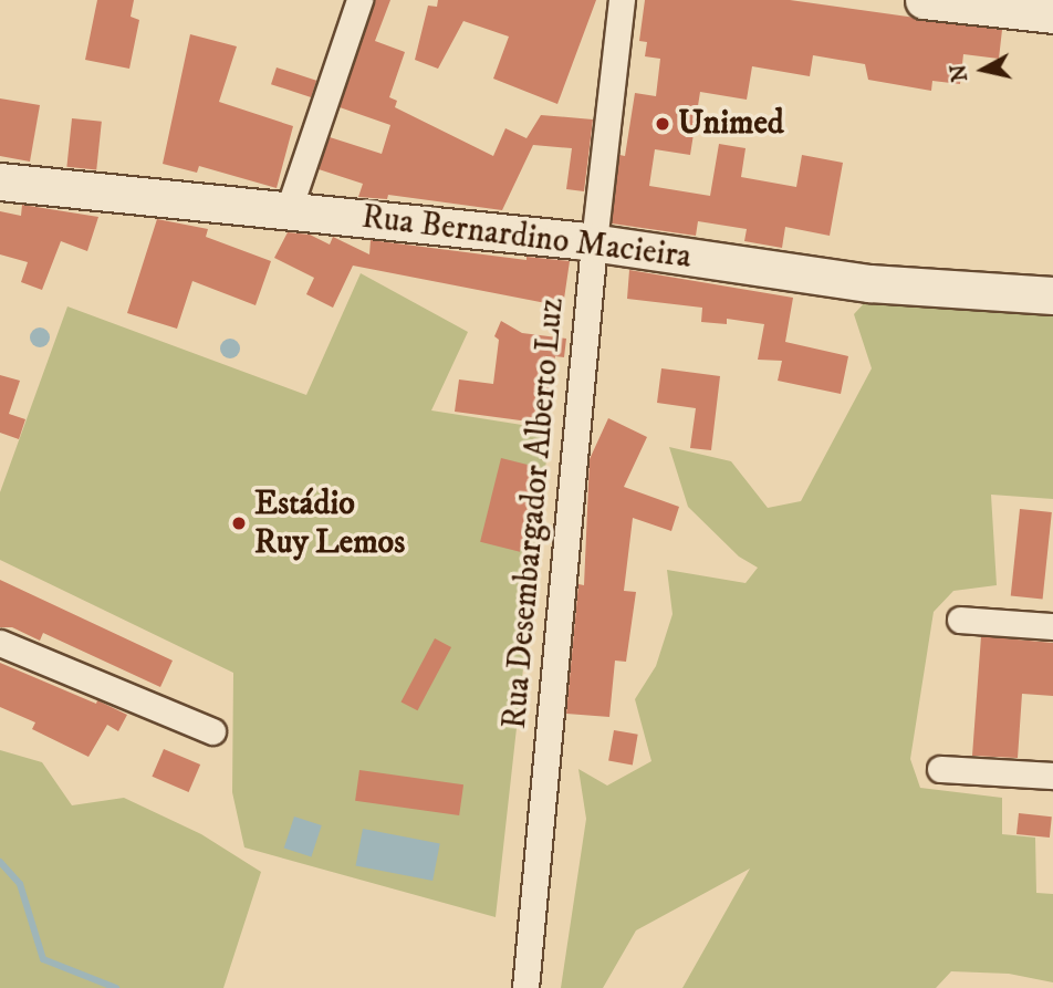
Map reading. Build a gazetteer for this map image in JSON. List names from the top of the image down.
{
  "streets": {
    "main road": ["Rua Bernardino Macieira"],
    "street": ["Rua Desembargador Alberto Luz"]
  },
  "crossings": [
    ["Rua Bernardino Macieira", "Rua Desembargador Alberto Luz"]
  ],
  "places": ["Unimed", "Estádio Ruy Lemos"],
  "north": "left"
}
